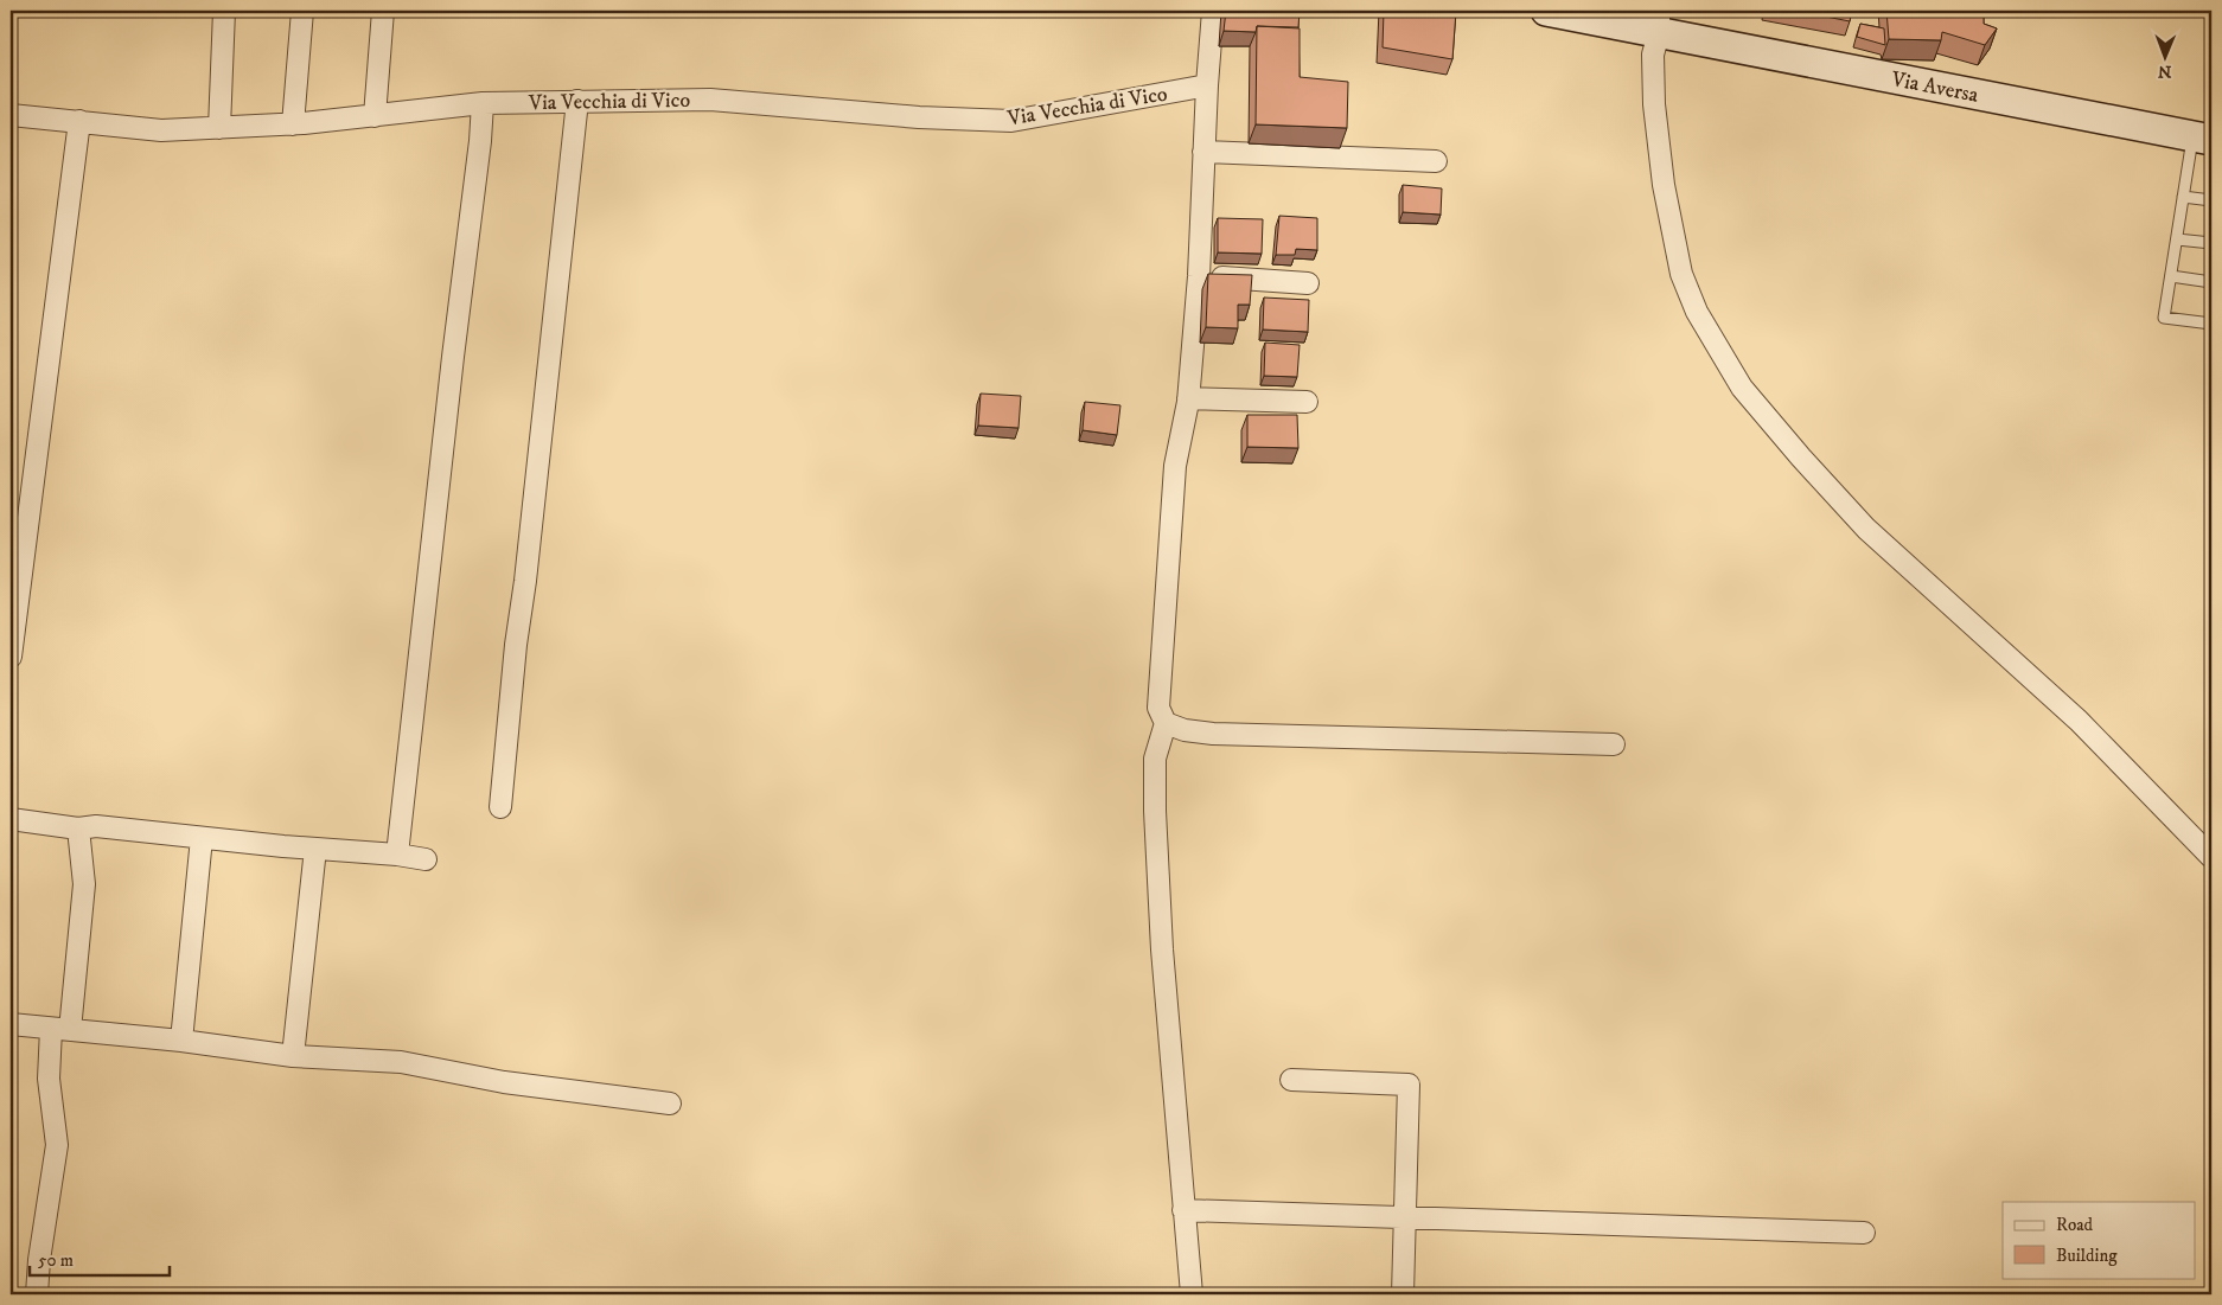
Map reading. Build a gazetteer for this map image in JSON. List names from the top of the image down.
{
  "streets": {
    "main road": ["Via Aversa"],
    "street": ["Via Vecchia di Vico"]
  },
  "legend": ["Road", "Building"],
  "scale_bar": "50 m",
  "north": "bottom"
}
